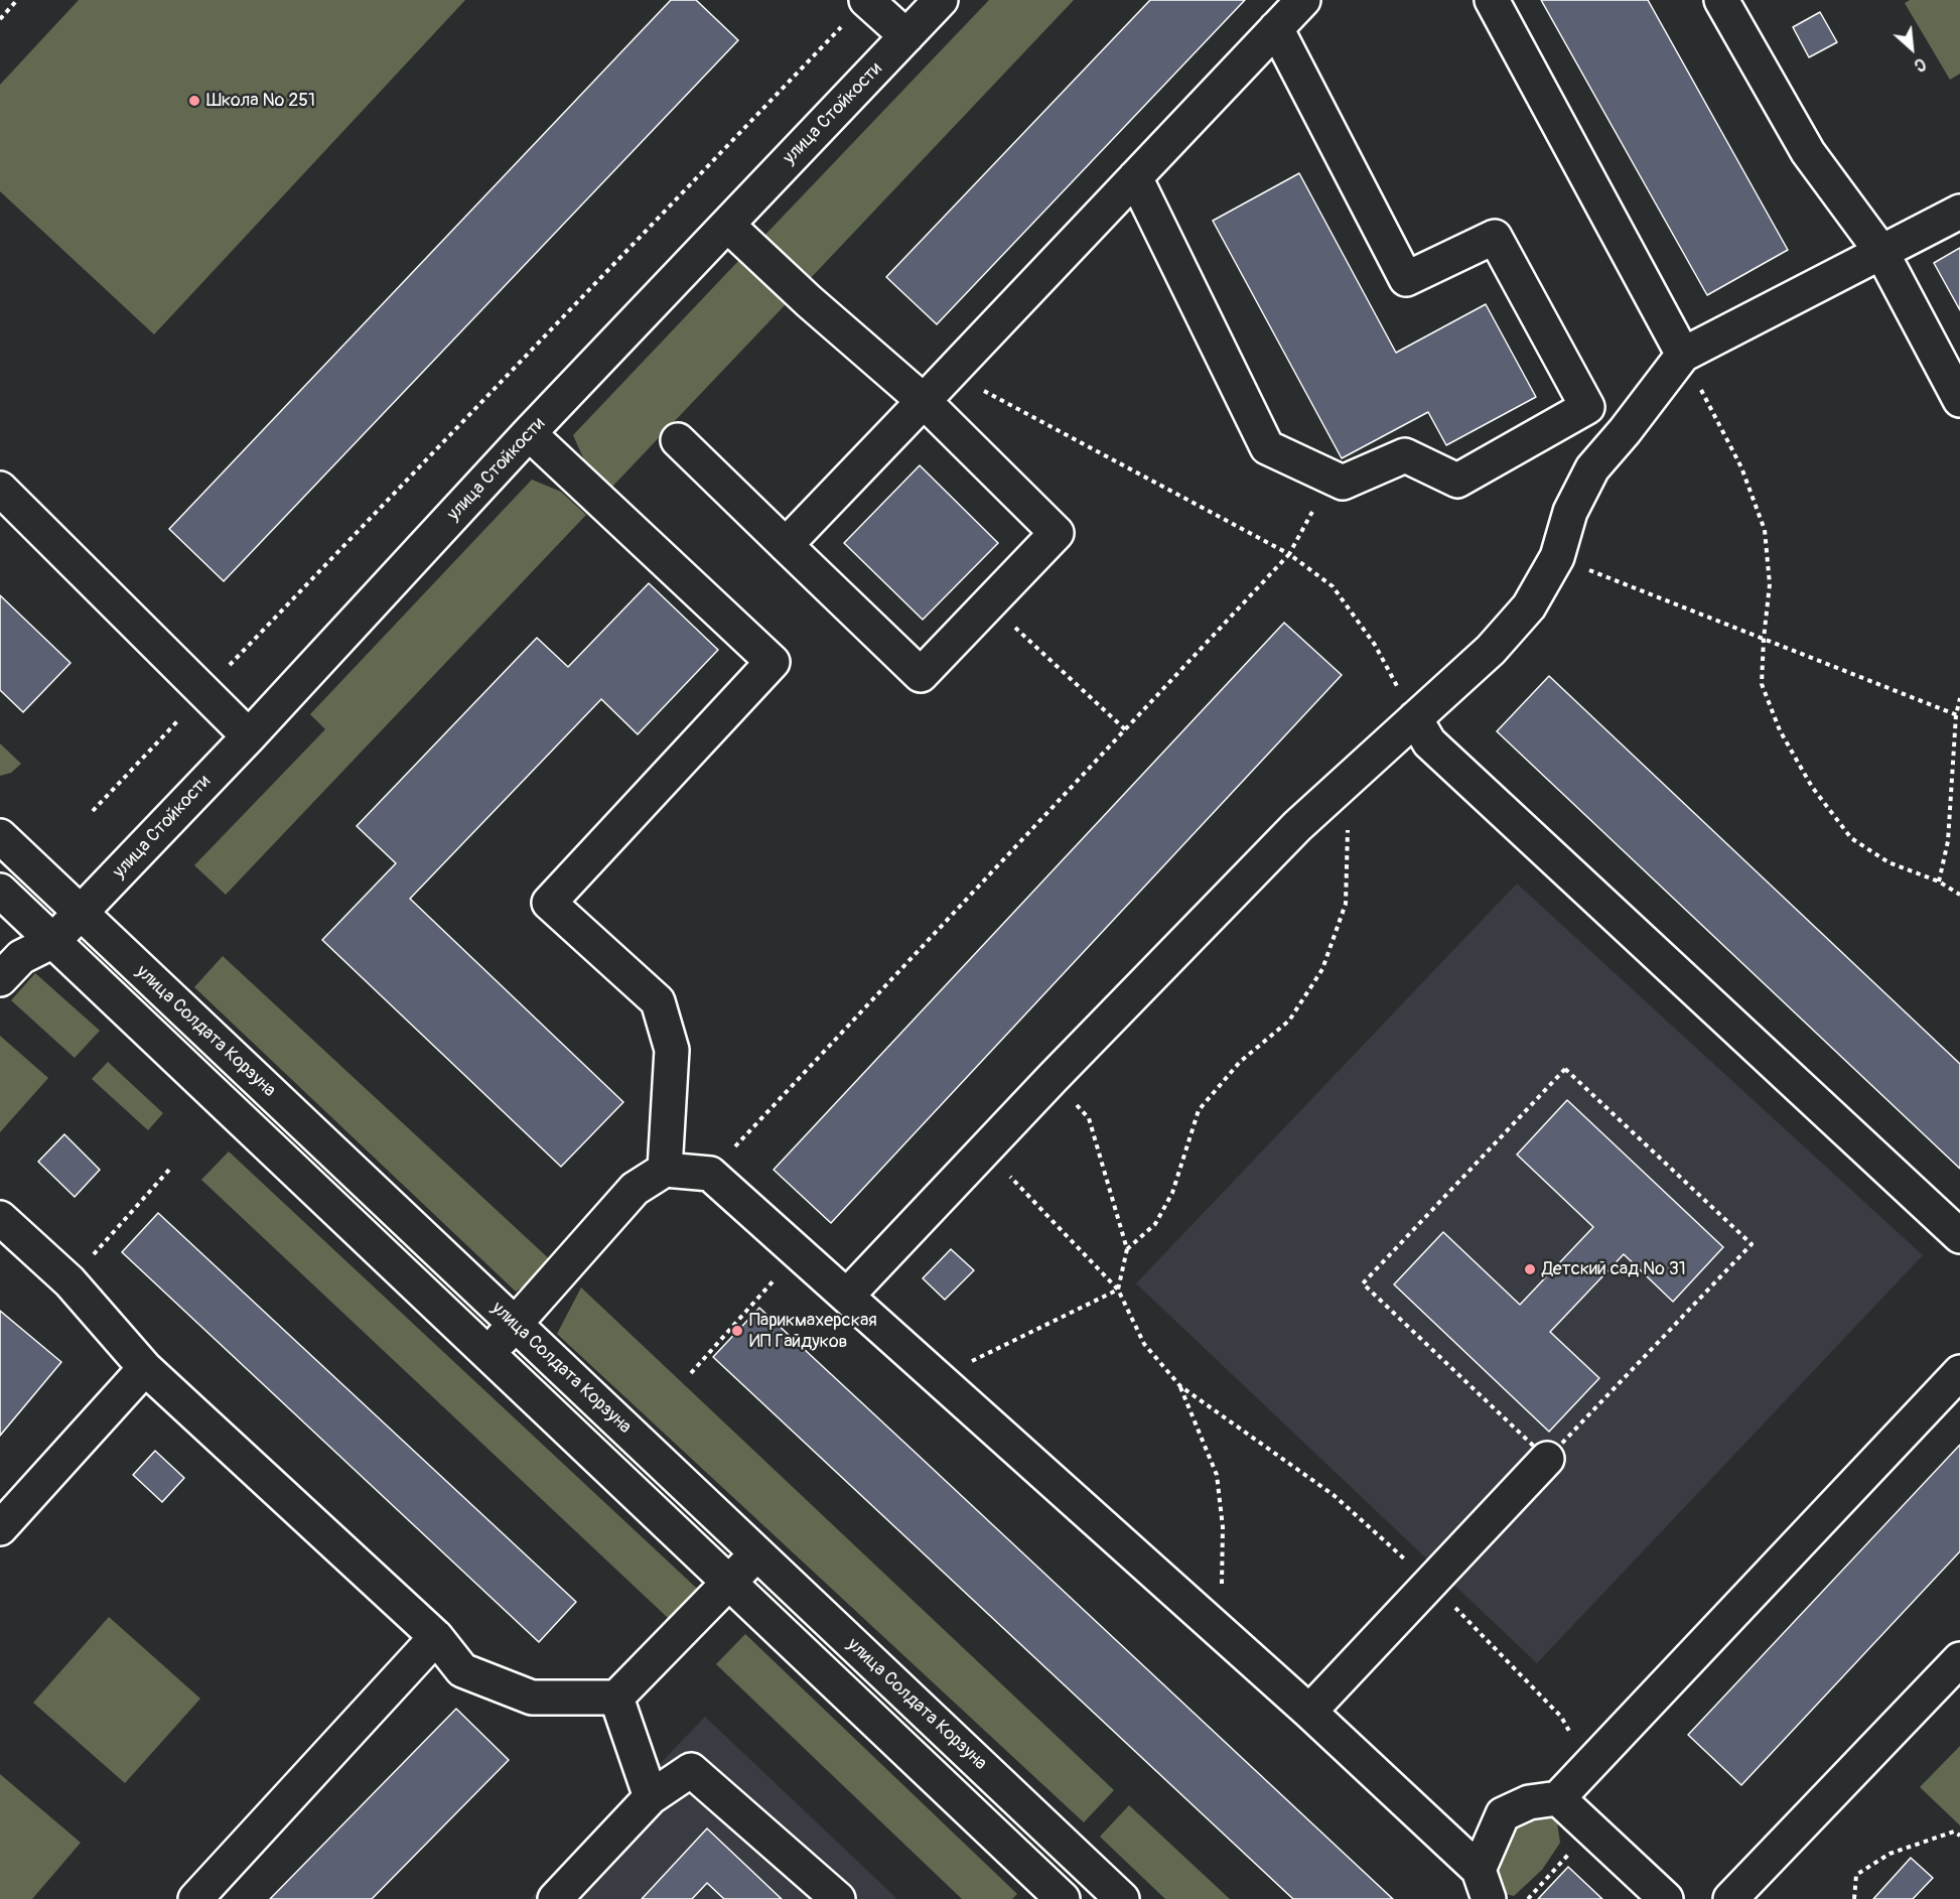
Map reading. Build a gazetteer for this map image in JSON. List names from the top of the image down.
{
  "streets": {
    "street": ["улица Стойкости", "улица Солдата Корзуна"]
  },
  "crossings": [
    ["улица Стойкости", "улица Солдата Корзуна"]
  ],
  "places": ["Школа № 251", "Детский сад № 31", "Парикмахерская ИП Гайдуков"],
  "north": "bottom right"
}
